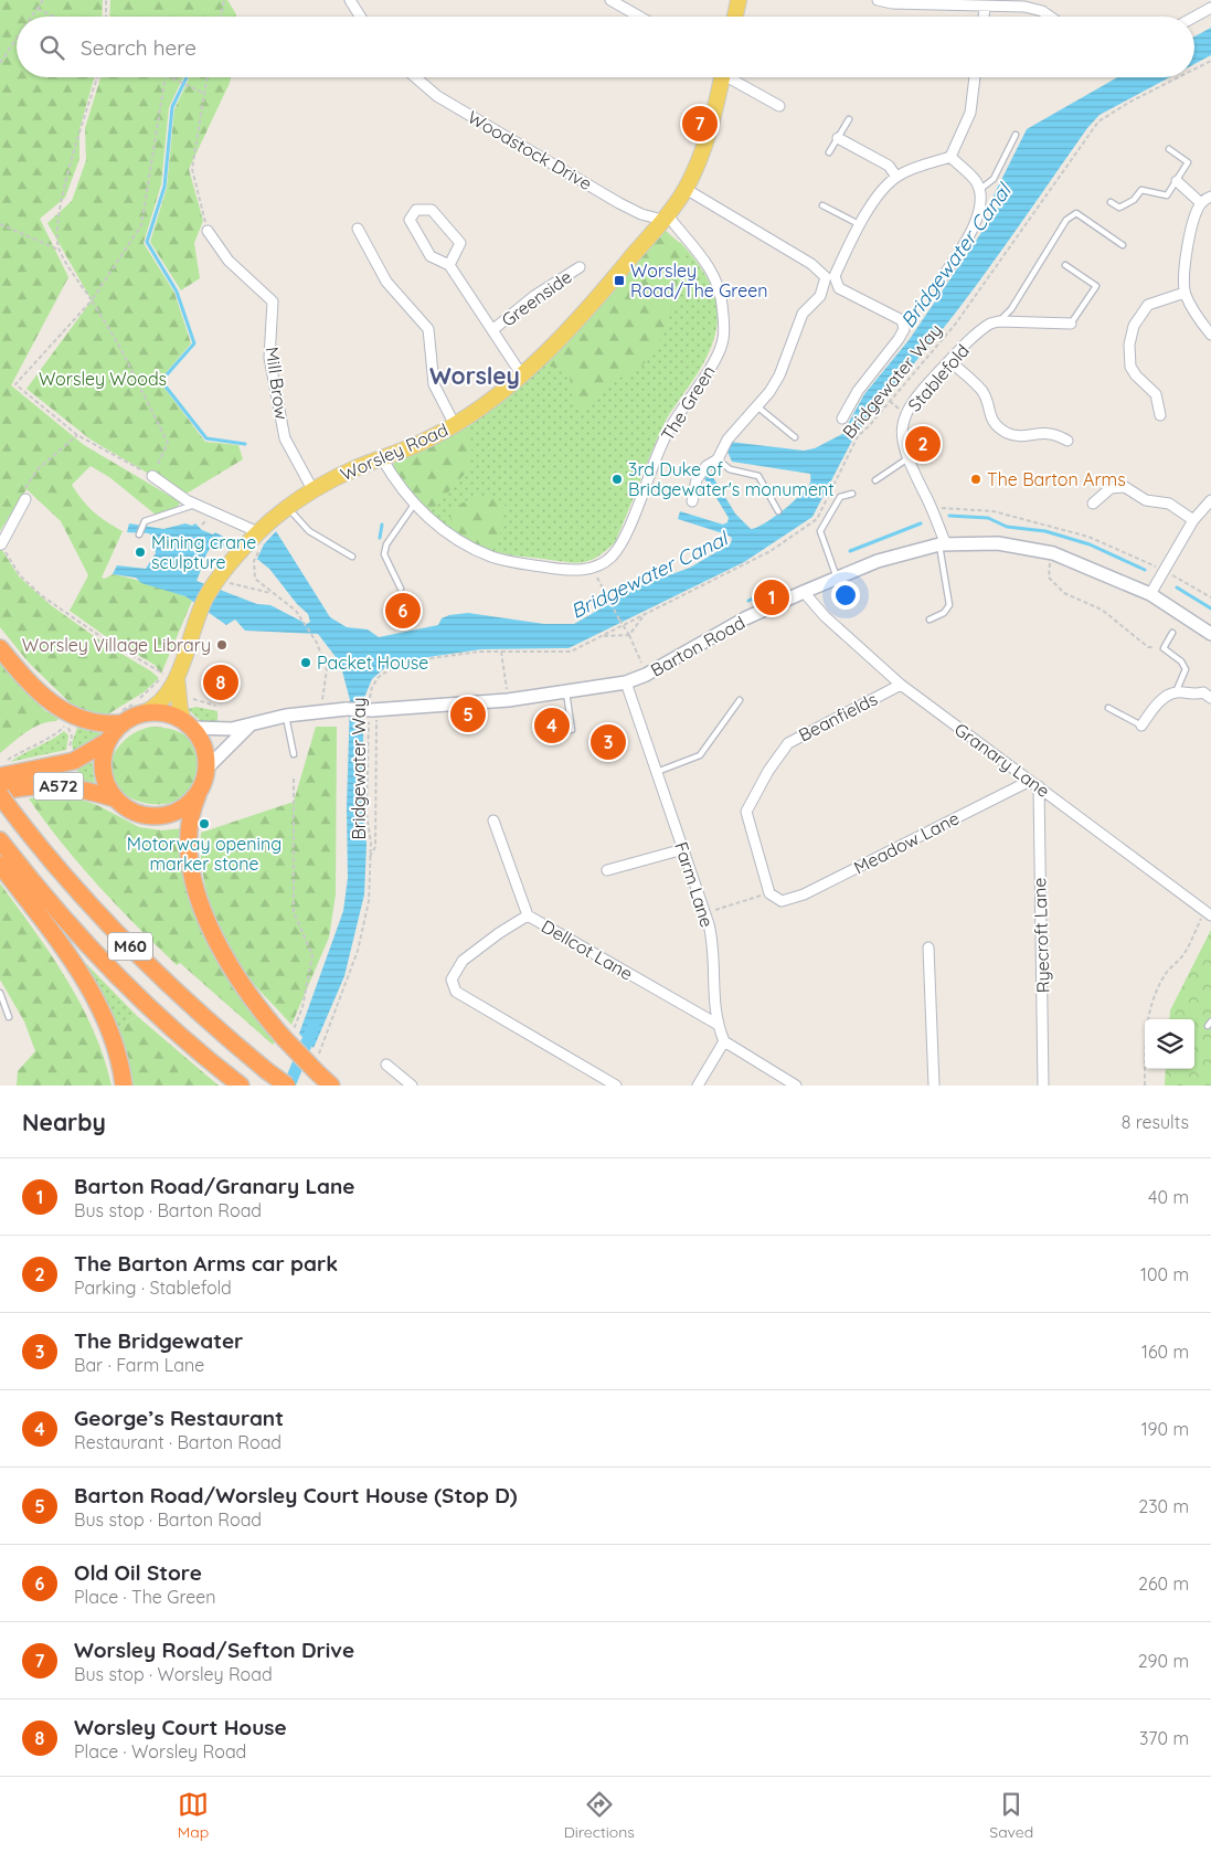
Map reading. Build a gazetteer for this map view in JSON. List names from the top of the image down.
{
  "streets": {
    "highway": ["A572", "M60"],
    "main road": ["Worsley Road", "Barton Road"],
    "street": [
      "Woodstock Drive",
      "Greenside",
      "Stablefold",
      "Mill Brow",
      "The Green",
      "Beanfields",
      "Granary Lane",
      "Meadow Lane",
      "Farm Lane",
      "Ryecroft Lane",
      "Dellcot Lane"
    ],
    "path": ["Bridgewater Way"]
  },
  "crossings": [
    ["Woodstock Drive", "The Green"],
    ["Woodstock Drive", "Worsley Road"],
    ["Stablefold", "Barton Road"],
    ["Bridgewater Way", "Barton Road"],
    ["Mill Brow", "Worsley Road"],
    ["The Green", "Worsley Road"],
    ["Worsley Road", "Barton Road"],
    ["Worsley Road", "A572"],
    ["Barton Road", "Granary Lane"],
    ["Barton Road", "A572"],
    ["Barton Road", "Farm Lane"],
    ["Beanfields", "Granary Lane"],
    ["Beanfields", "Meadow Lane"],
    ["Granary Lane", "Meadow Lane"],
    ["Granary Lane", "Ryecroft Lane"],
    ["A572", "M60"],
    ["Meadow Lane", "Ryecroft Lane"],
    ["Farm Lane", "Dellcot Lane"]
  ],
  "districts": ["Worsley"],
  "water": ["Bridgewater Canal"],
  "parks": ["Worsley Woods"],
  "places": {
    "transit": ["Worsley Road/The Green"],
    "other": [
      "3rd Duke of Bridgewater's monument",
      "The Barton Arms",
      "Mining crane sculpture",
      "Worsley Village Library",
      "Packet House",
      "Motorway opening marker stone"
    ]
  },
  "page": {
    "search": "Search here",
    "pins": [
      "7",
      "2",
      "1",
      "6",
      "8",
      "5",
      "4",
      "3"
    ],
    "heading": ["Nearby", "8 results"],
    "list": [
      {
        "mark": "1",
        "name": "Barton Road/Granary Lane",
        "note": "Bus stop · Barton Road",
        "value": "40 m"
      },
      {
        "mark": "2",
        "name": "The Barton Arms car park",
        "note": "Parking · Stablefold",
        "value": "100 m"
      },
      {
        "mark": "3",
        "name": "The Bridgewater",
        "note": "Bar · Farm Lane",
        "value": "160 m"
      },
      {
        "mark": "4",
        "name": "George’s Restaurant",
        "note": "Restaurant · Barton Road",
        "value": "190 m"
      },
      {
        "mark": "5",
        "name": "Barton Road/Worsley Court House (Stop D)",
        "note": "Bus stop · Barton Road",
        "value": "230 m"
      },
      {
        "mark": "6",
        "name": "Old Oil Store",
        "note": "Place · The Green",
        "value": "260 m"
      },
      {
        "mark": "7",
        "name": "Worsley Road/Sefton Drive",
        "note": "Bus stop · Worsley Road",
        "value": "290 m"
      },
      {
        "mark": "8",
        "name": "Worsley Court House",
        "note": "Place · Worsley Road",
        "value": "370 m"
      }
    ],
    "nav": ["Map", "Directions", "Saved"]
  }
}
